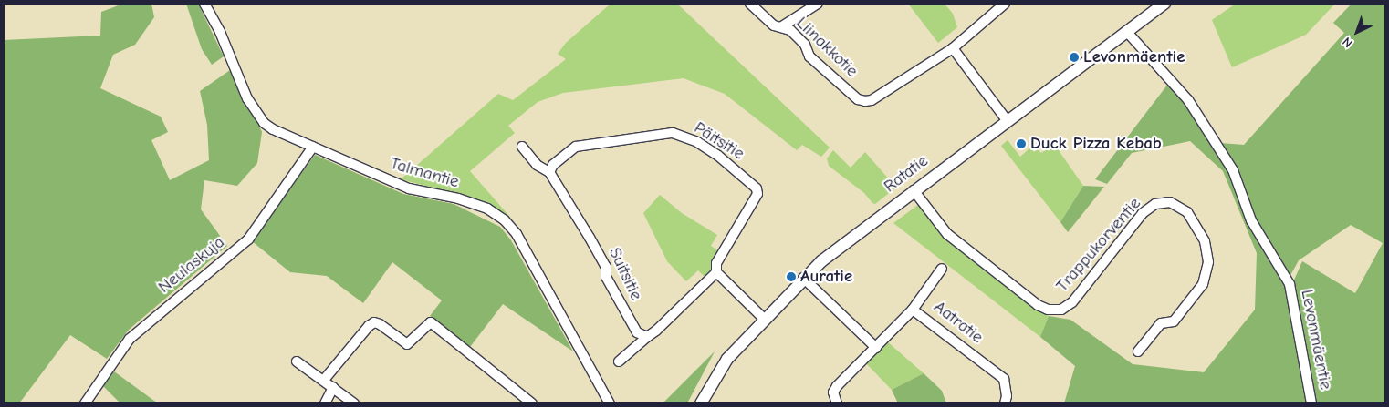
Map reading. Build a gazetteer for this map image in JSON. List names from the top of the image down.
{
  "streets": {
    "street": [
      "Liinakkotie",
      "Päitsitie",
      "Talmantie",
      "Ratatie",
      "Trappukorventie",
      "Neulaskuja",
      "Suitsitie",
      "Aatratie",
      "Levonmäentie"
    ]
  },
  "crossings": [
    ["Päitsitie", "Suitsitie"],
    ["Talmantie", "Neulaskuja"],
    ["Ratatie", "Trappukorventie"],
    ["Ratatie", "Levonmäentie"]
  ],
  "places": ["Levonmäentie", "Duck Pizza Kebab", "Auratie"],
  "north": "bottom left"
}
